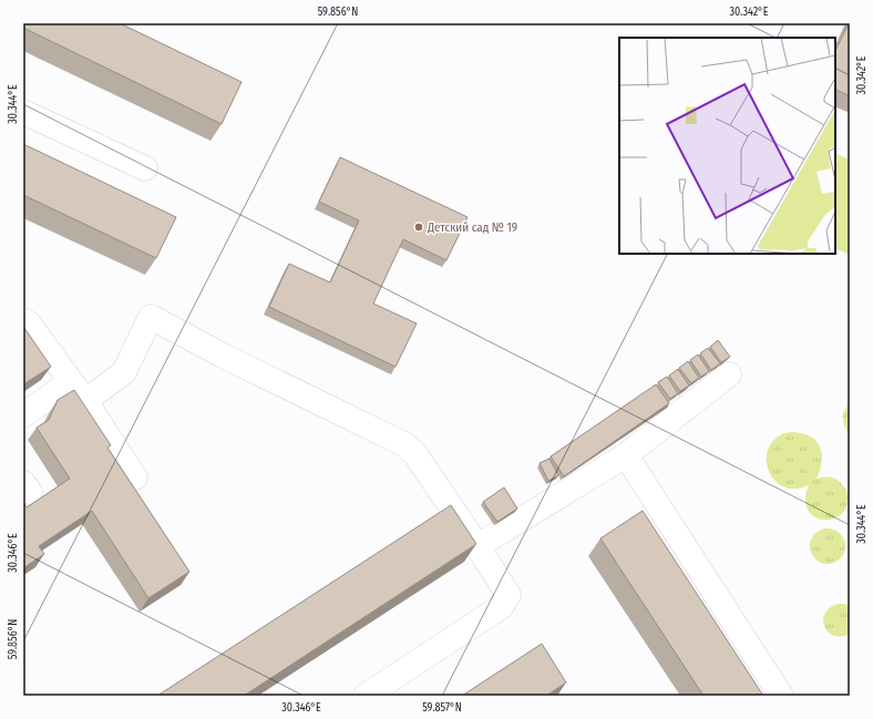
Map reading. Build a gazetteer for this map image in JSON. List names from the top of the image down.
{
  "places": ["Детский сад № 19"],
  "coordinates": [
    "59.856°N",
    "30.342°E",
    "30.344°E",
    "30.346°E",
    "59.857°N"
  ]
}
